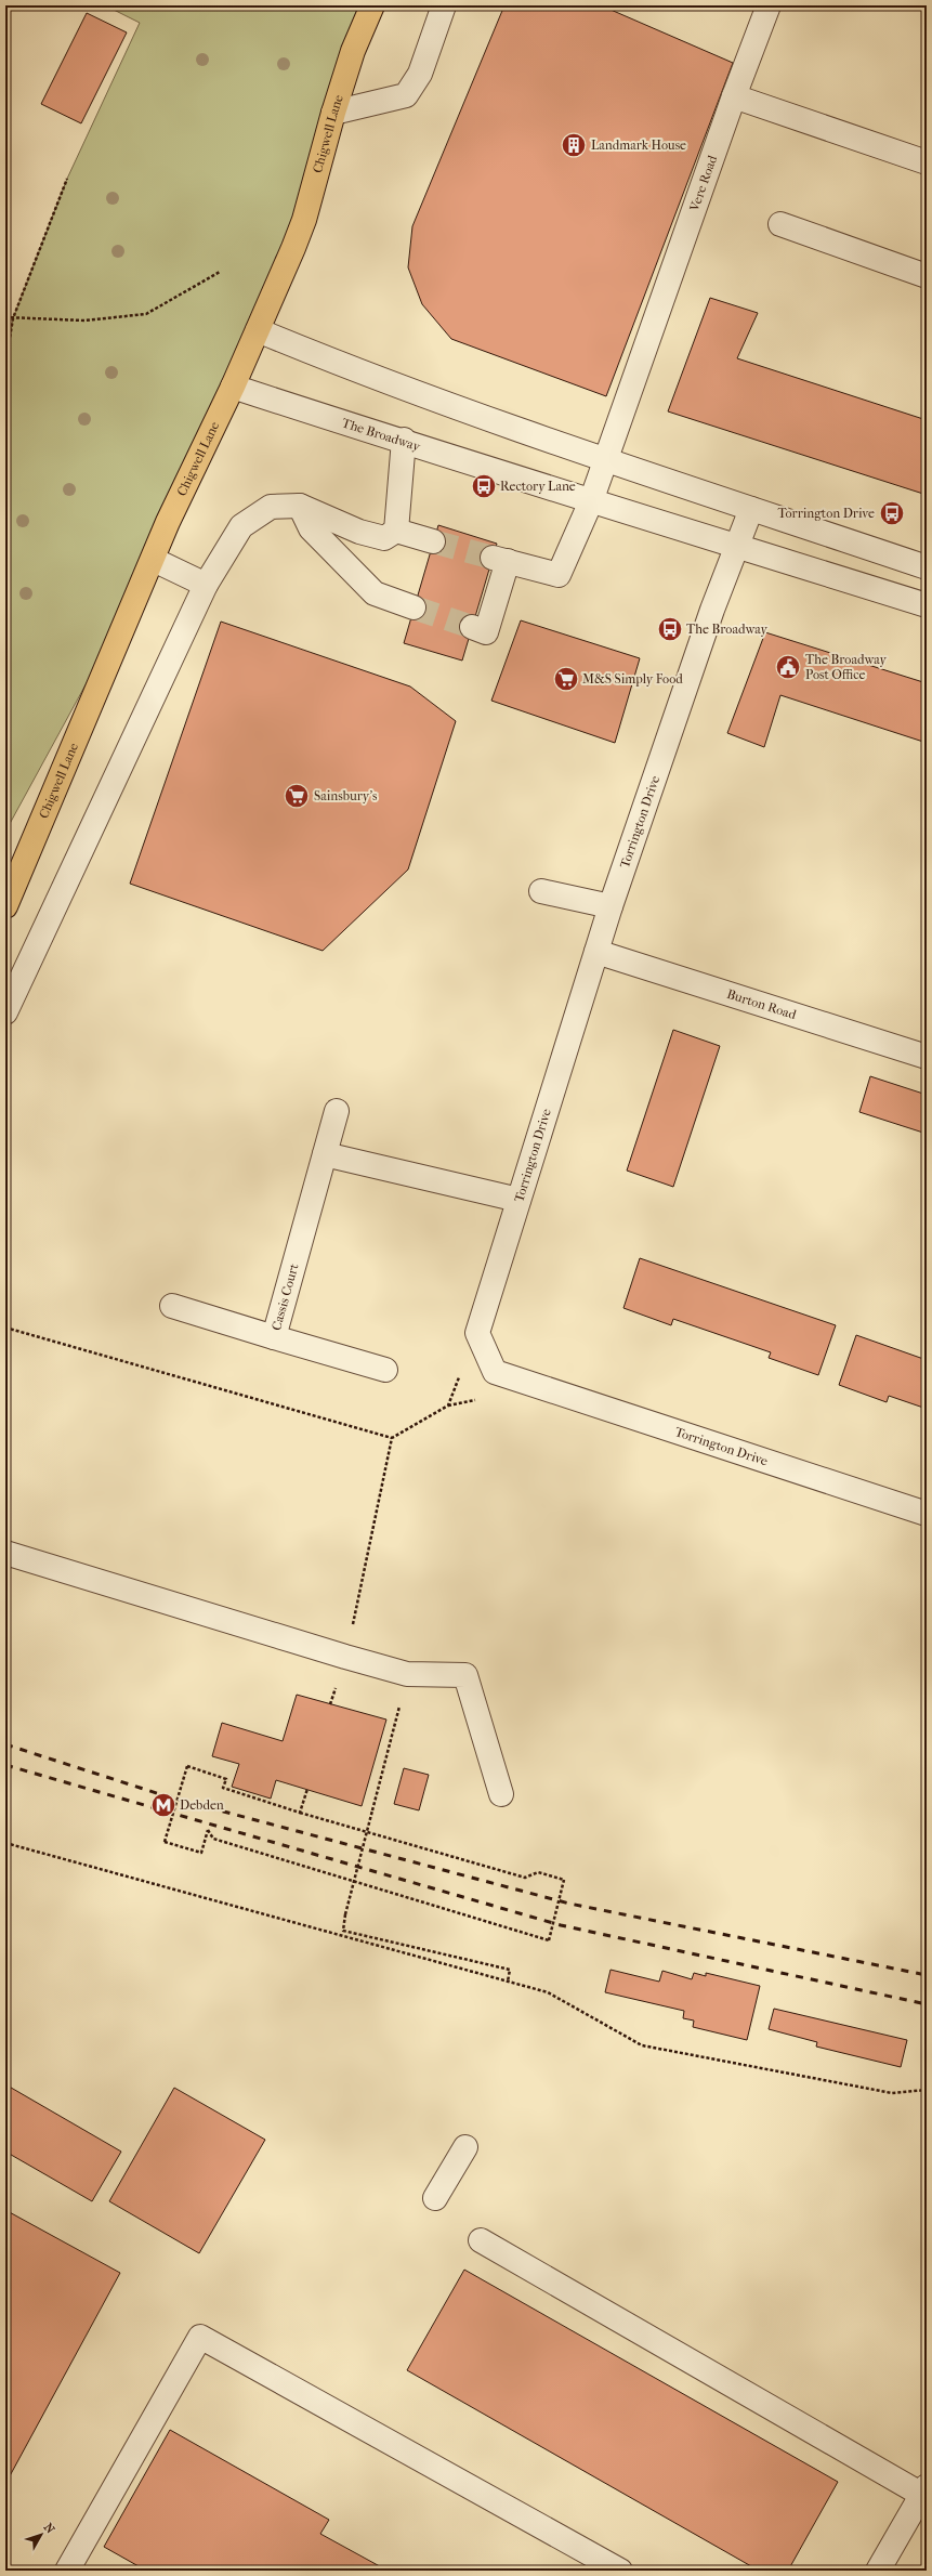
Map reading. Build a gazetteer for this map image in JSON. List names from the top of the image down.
{
  "streets": {
    "main road": ["Chigwell Lane"],
    "street": [
      "Vere Road",
      "The Broadway",
      "Torrington Drive",
      "Burton Road",
      "Cassis Court"
    ]
  },
  "crossings": [
    ["Chigwell Lane", "The Broadway"],
    ["Vere Road", "The Broadway"],
    ["The Broadway", "Torrington Drive"],
    ["Torrington Drive", "Burton Road"]
  ],
  "places": {
    "building": ["Landmark House"],
    "bus stop": ["Rectory Lane", "Torrington Drive", "The Broadway"],
    "public building": ["The Broadway Post Office"],
    "supermarket": ["M&S Simply Food", "Sainsbury's"],
    "metro station": ["Debden"]
  },
  "north": "top right"
}
